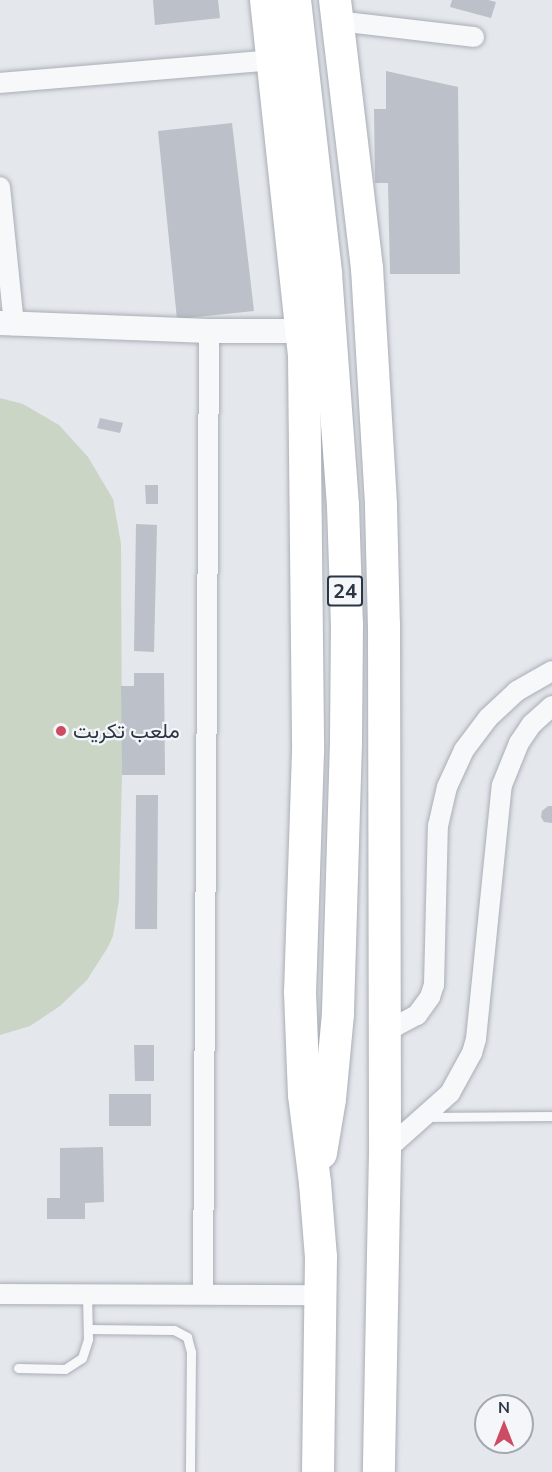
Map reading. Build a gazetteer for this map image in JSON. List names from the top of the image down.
{
  "streets": {
    "main road": ["24"]
  },
  "places": ["ملعب تكريت"],
  "north": "top"
}
